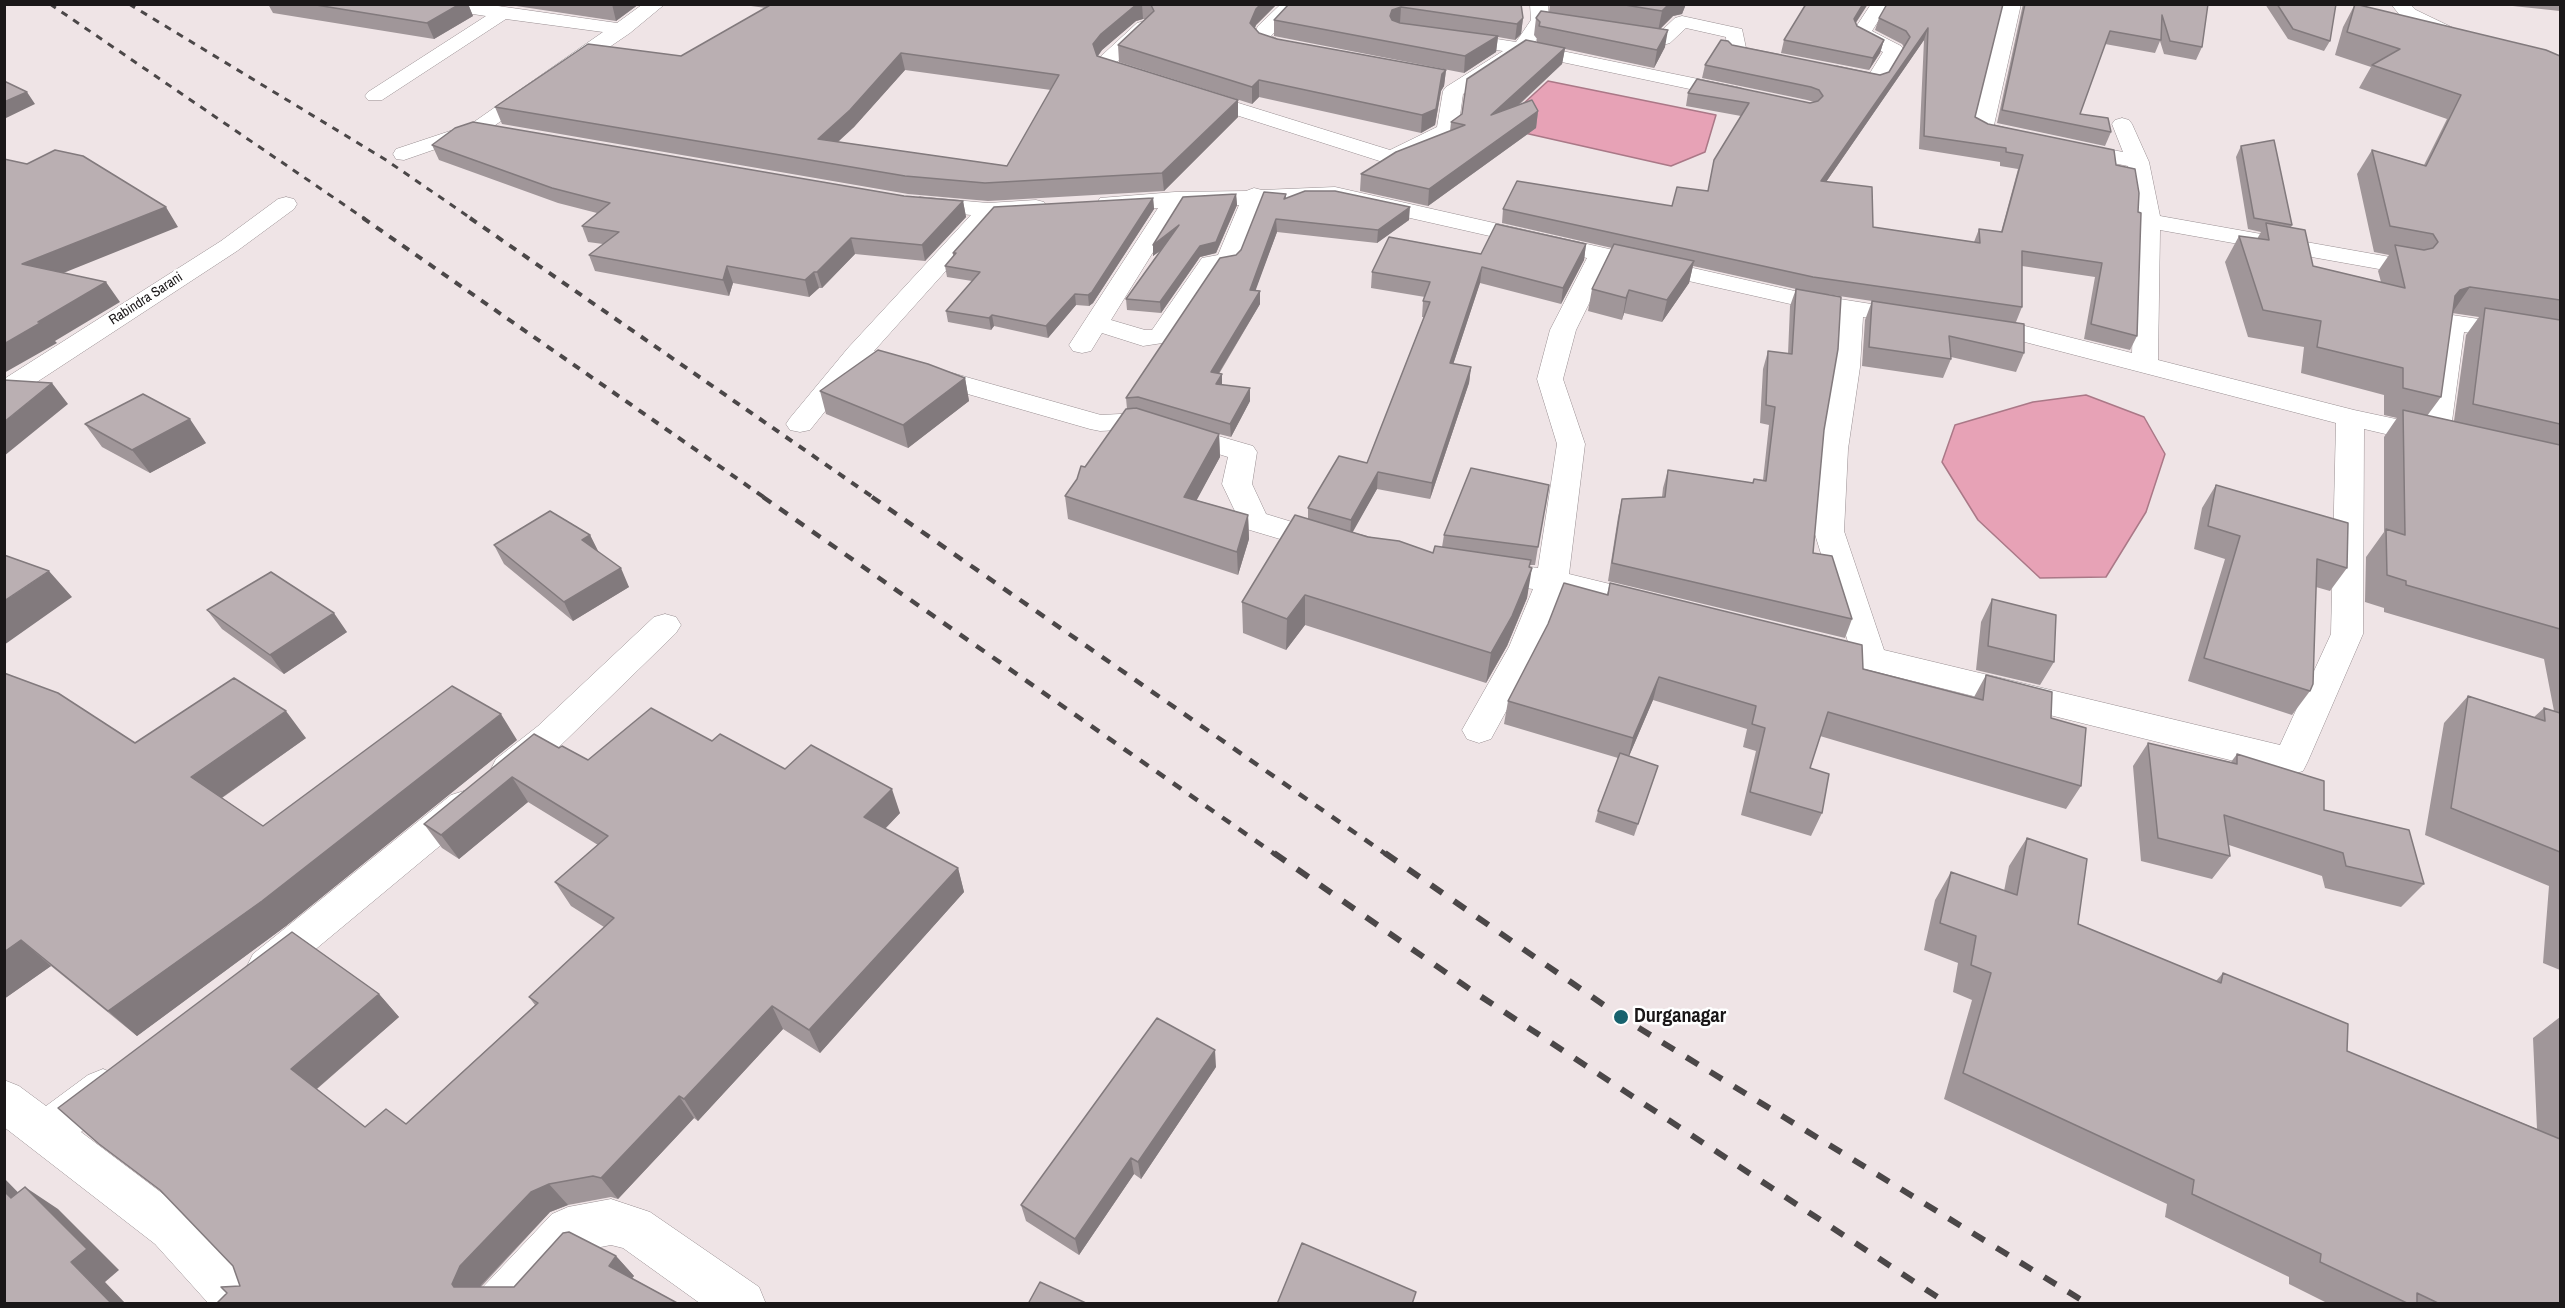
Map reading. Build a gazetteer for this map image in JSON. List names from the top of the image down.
{
  "streets": {
    "street": ["Rabindra Sarani"]
  },
  "places": ["Durganagar"]
}
